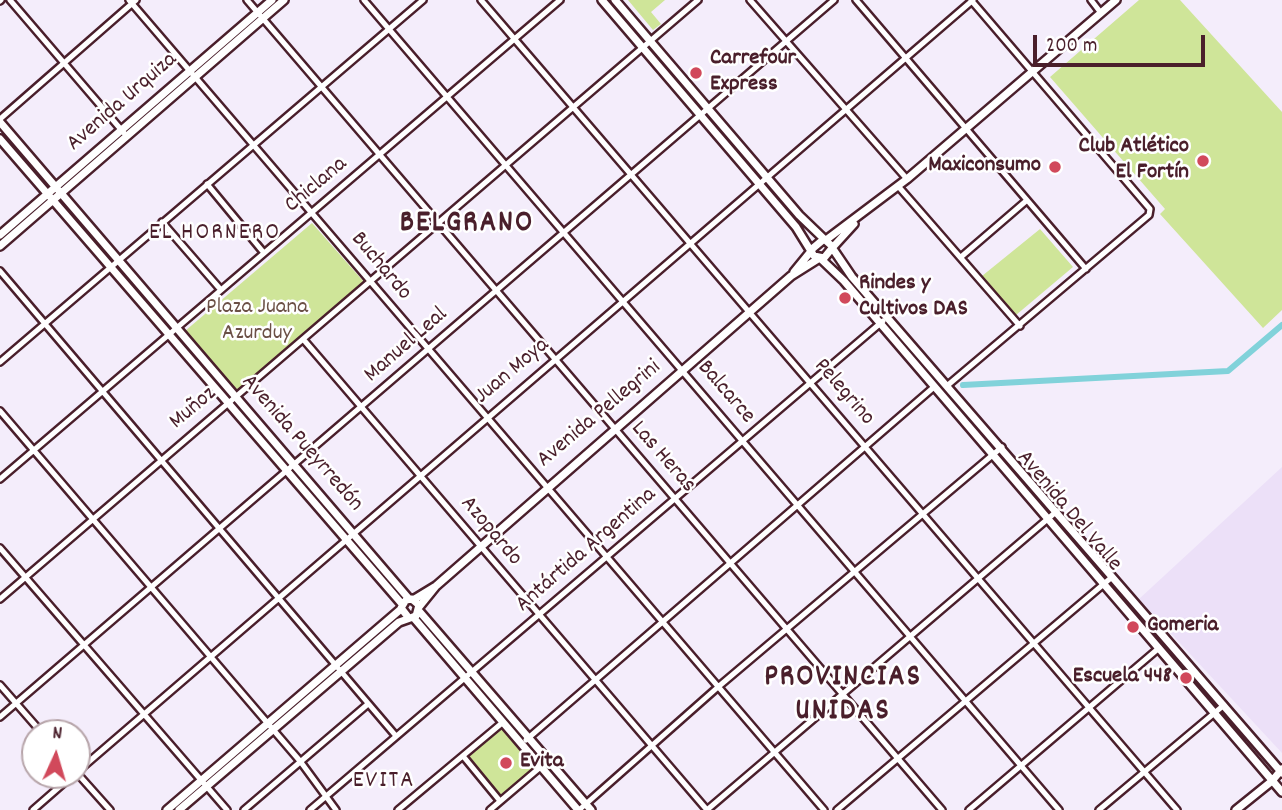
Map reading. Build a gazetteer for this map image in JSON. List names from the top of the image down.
{
  "streets": {
    "main road": [
      "Avenida Urquiza",
      "Avenida Pellegrini",
      "Avenida Pueyrredón",
      "Avenida Del Valle"
    ],
    "street": [
      "Chiclana",
      "Buchardo",
      "Manuel Leal",
      "Juan Moya",
      "Balcarce",
      "Pelegrino",
      "Muñoz",
      "Las Heras",
      "Azopardo",
      "Antártida Argentina"
    ]
  },
  "crossings": [
    ["Avenida Urquiza", "Buchardo"],
    ["Avenida Urquiza", "Avenida Pueyrredón"],
    ["Avenida Urquiza", "Las Heras"],
    ["Chiclana", "Buchardo"],
    ["Chiclana", "Balcarce"],
    ["Chiclana", "Pelegrino"],
    ["Chiclana", "Avenida Pueyrredón"],
    ["Chiclana", "Las Heras"],
    ["Buchardo", "Manuel Leal"],
    ["Buchardo", "Juan Moya"],
    ["Buchardo", "Muñoz"],
    ["Buchardo", "Avenida Pellegrini"],
    ["Buchardo", "Antártida Argentina"],
    ["Manuel Leal", "Balcarce"],
    ["Manuel Leal", "Pelegrino"],
    ["Manuel Leal", "Avenida Pueyrredón"],
    ["Manuel Leal", "Las Heras"],
    ["Manuel Leal", "Azopardo"],
    ["Juan Moya", "Balcarce"],
    ["Juan Moya", "Pelegrino"],
    ["Juan Moya", "Avenida Pueyrredón"],
    ["Juan Moya", "Las Heras"],
    ["Juan Moya", "Azopardo"],
    ["Balcarce", "Muñoz"],
    ["Balcarce", "Avenida Pellegrini"],
    ["Balcarce", "Antártida Argentina"],
    ["Pelegrino", "Muñoz"],
    ["Pelegrino", "Avenida Pellegrini"],
    ["Pelegrino", "Antártida Argentina"],
    ["Muñoz", "Avenida Pueyrredón"],
    ["Muñoz", "Las Heras"],
    ["Muñoz", "Azopardo"],
    ["Avenida Pellegrini", "Avenida Pueyrredón"],
    ["Avenida Pellegrini", "Las Heras"],
    ["Avenida Pellegrini", "Avenida Del Valle"],
    ["Avenida Pellegrini", "Azopardo"],
    ["Las Heras", "Antártida Argentina"],
    ["Avenida Del Valle", "Antártida Argentina"],
    ["Azopardo", "Antártida Argentina"]
  ],
  "districts": [
    "BELGRANO",
    "EL HORNERO",
    "PROVINCIAS UNIDAS",
    "EVITA"
  ],
  "parks": ["Plaza Juana Azurduy"],
  "places": [
    "Carrefour Express",
    "Club Atlético El Fortín",
    "Maxiconsumo",
    "Rindes y Cultivos DAS",
    "Gomeria",
    "Escuela 448",
    "Evita"
  ],
  "scale_bar": "200 m",
  "north": "top"
}
